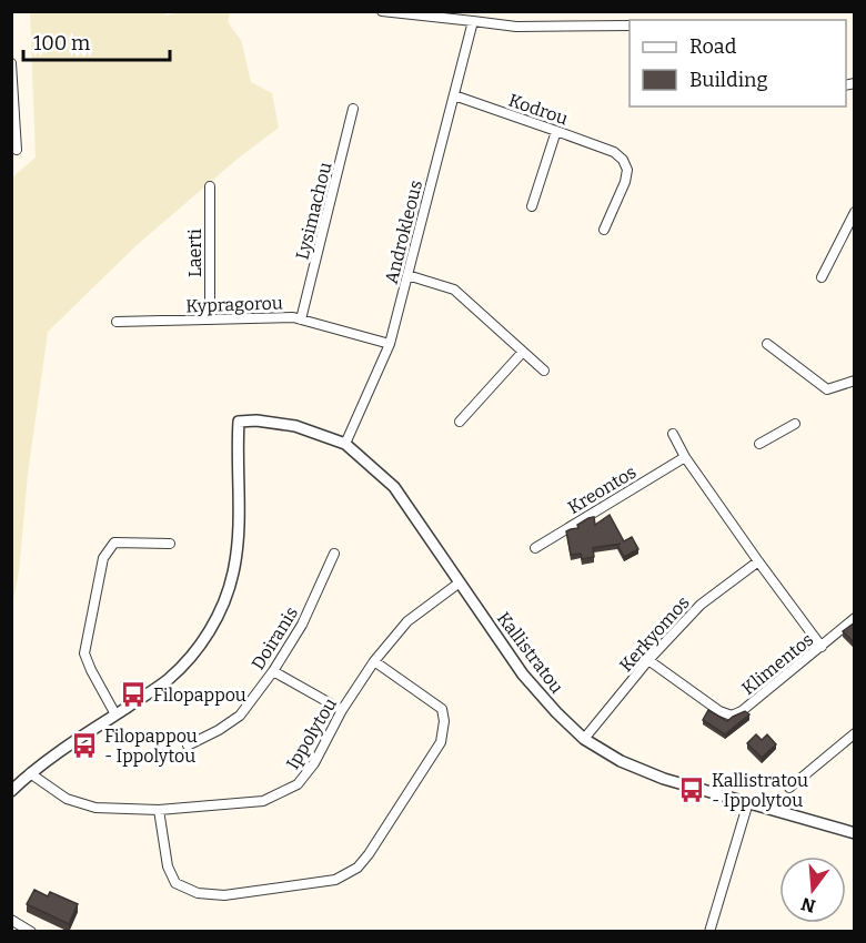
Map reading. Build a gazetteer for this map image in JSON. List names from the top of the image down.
{
  "streets": {
    "street": [
      "Kodrou",
      "Lysimachou",
      "Androkleous",
      "Laerti",
      "Kypragorou",
      "Kreontos",
      "Kerkyomos",
      "Doiranis",
      "Kallistratou",
      "Klimentos",
      "Ippolytou"
    ]
  },
  "crossings": [
    ["Kodrou", "Androkleous"],
    ["Lysimachou", "Kypragorou"],
    ["Androkleous", "Kypragorou"],
    ["Androkleous", "Kallistratou"],
    ["Laerti", "Kypragorou"],
    ["Kerkyomos", "Kallistratou"],
    ["Kerkyomos", "Klimentos"],
    ["Kallistratou", "Ippolytou"]
  ],
  "places": {
    "bus stop": ["Filopappou", "Filopappou - Ippolytou", "Kallistratou - Ippolytou"]
  },
  "legend": ["Road", "Building"],
  "scale_bar": "100 m",
  "north": "bottom"
}
